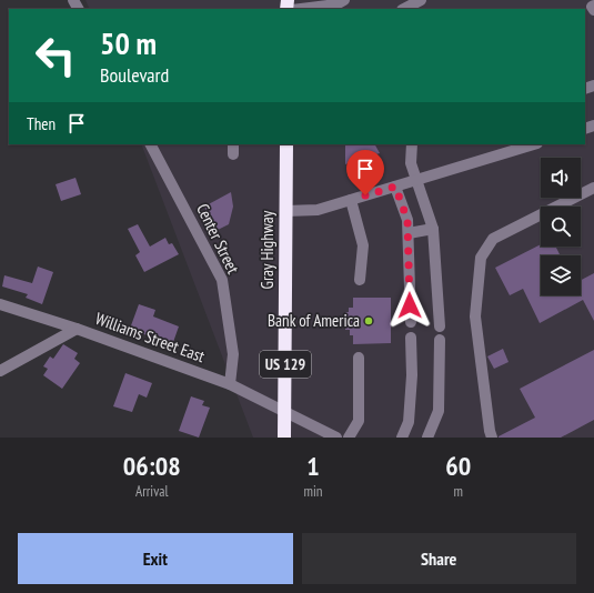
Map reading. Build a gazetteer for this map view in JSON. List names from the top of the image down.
{
  "streets": {
    "highway": ["Gray Highway", "US 129"],
    "street": ["Center Street", "Williams Street East"]
  },
  "crossings": [
    ["Center Street", "Williams Street East"],
    ["Gray Highway", "Williams Street East"]
  ],
  "places": ["Bank of America"],
  "page": {
    "turn": ["50 m", "Boulevard"],
    "then": "Then",
    "eta": [
      "06:08",
      "Arrival",
      "1",
      "min",
      "60",
      "m"
    ],
    "buttons": ["Exit", "Share"]
  }
}
